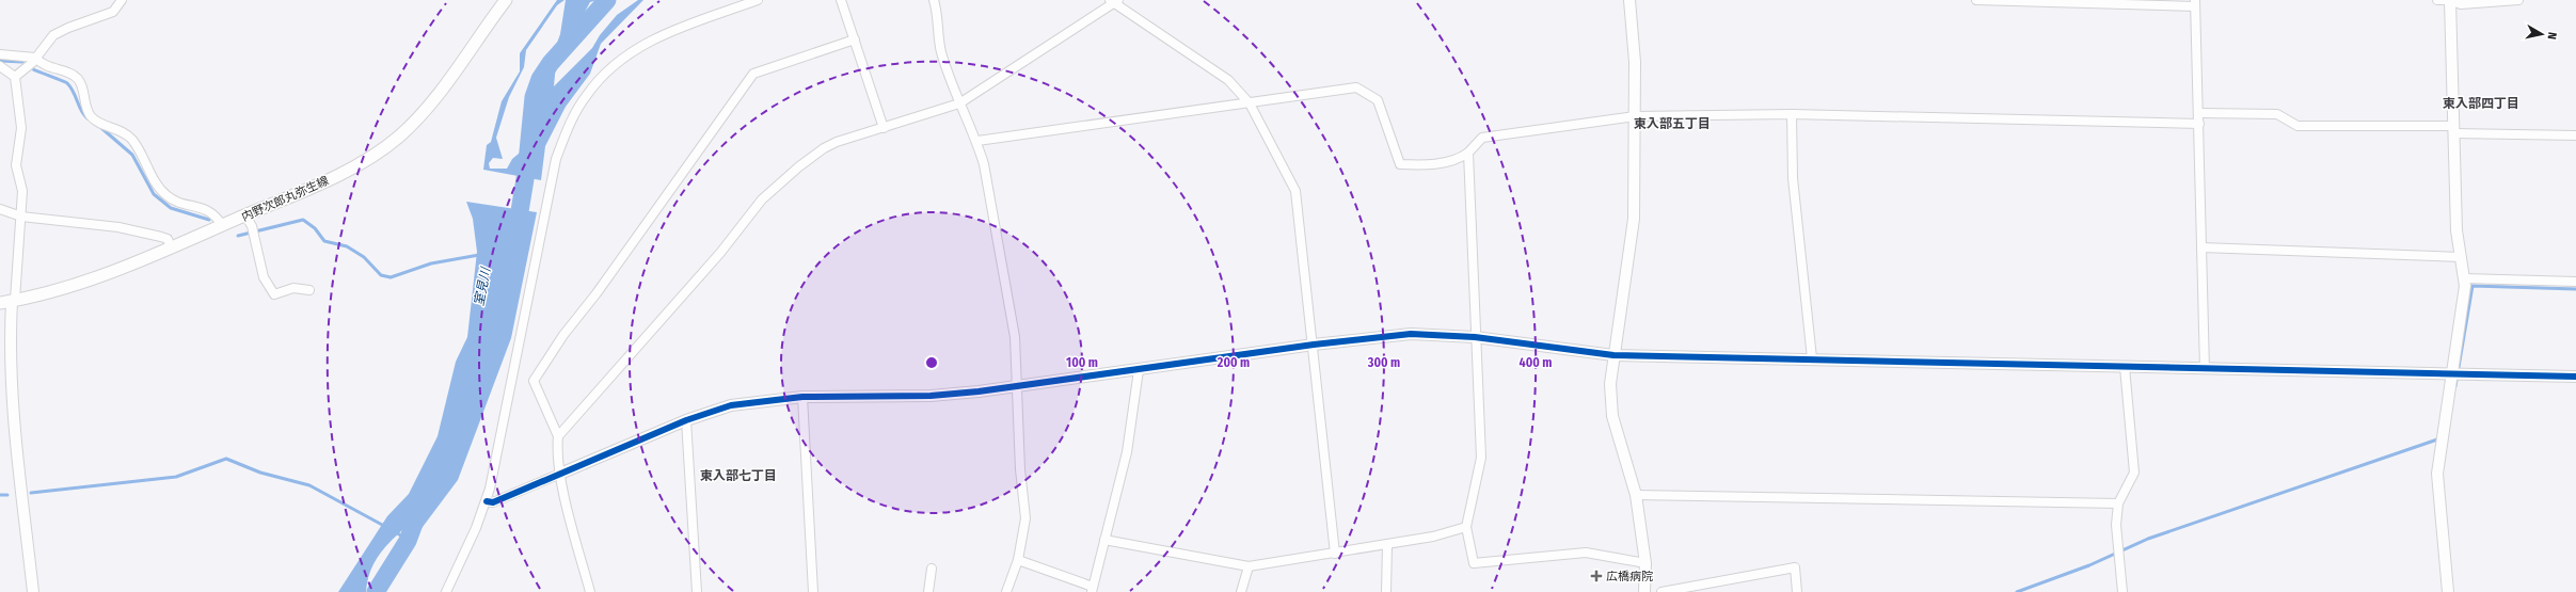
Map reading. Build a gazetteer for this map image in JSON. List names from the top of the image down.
{
  "streets": {
    "main road": ["内野次郎丸弥生線"]
  },
  "districts": ["東入部四丁目", "東入部五丁目", "東入部七丁目"],
  "water": ["室見川"],
  "places": {
    "health": ["広橋病院"]
  },
  "north": "right",
  "rings": [
    "100 m",
    "200 m",
    "300 m",
    "400 m"
  ]
}
